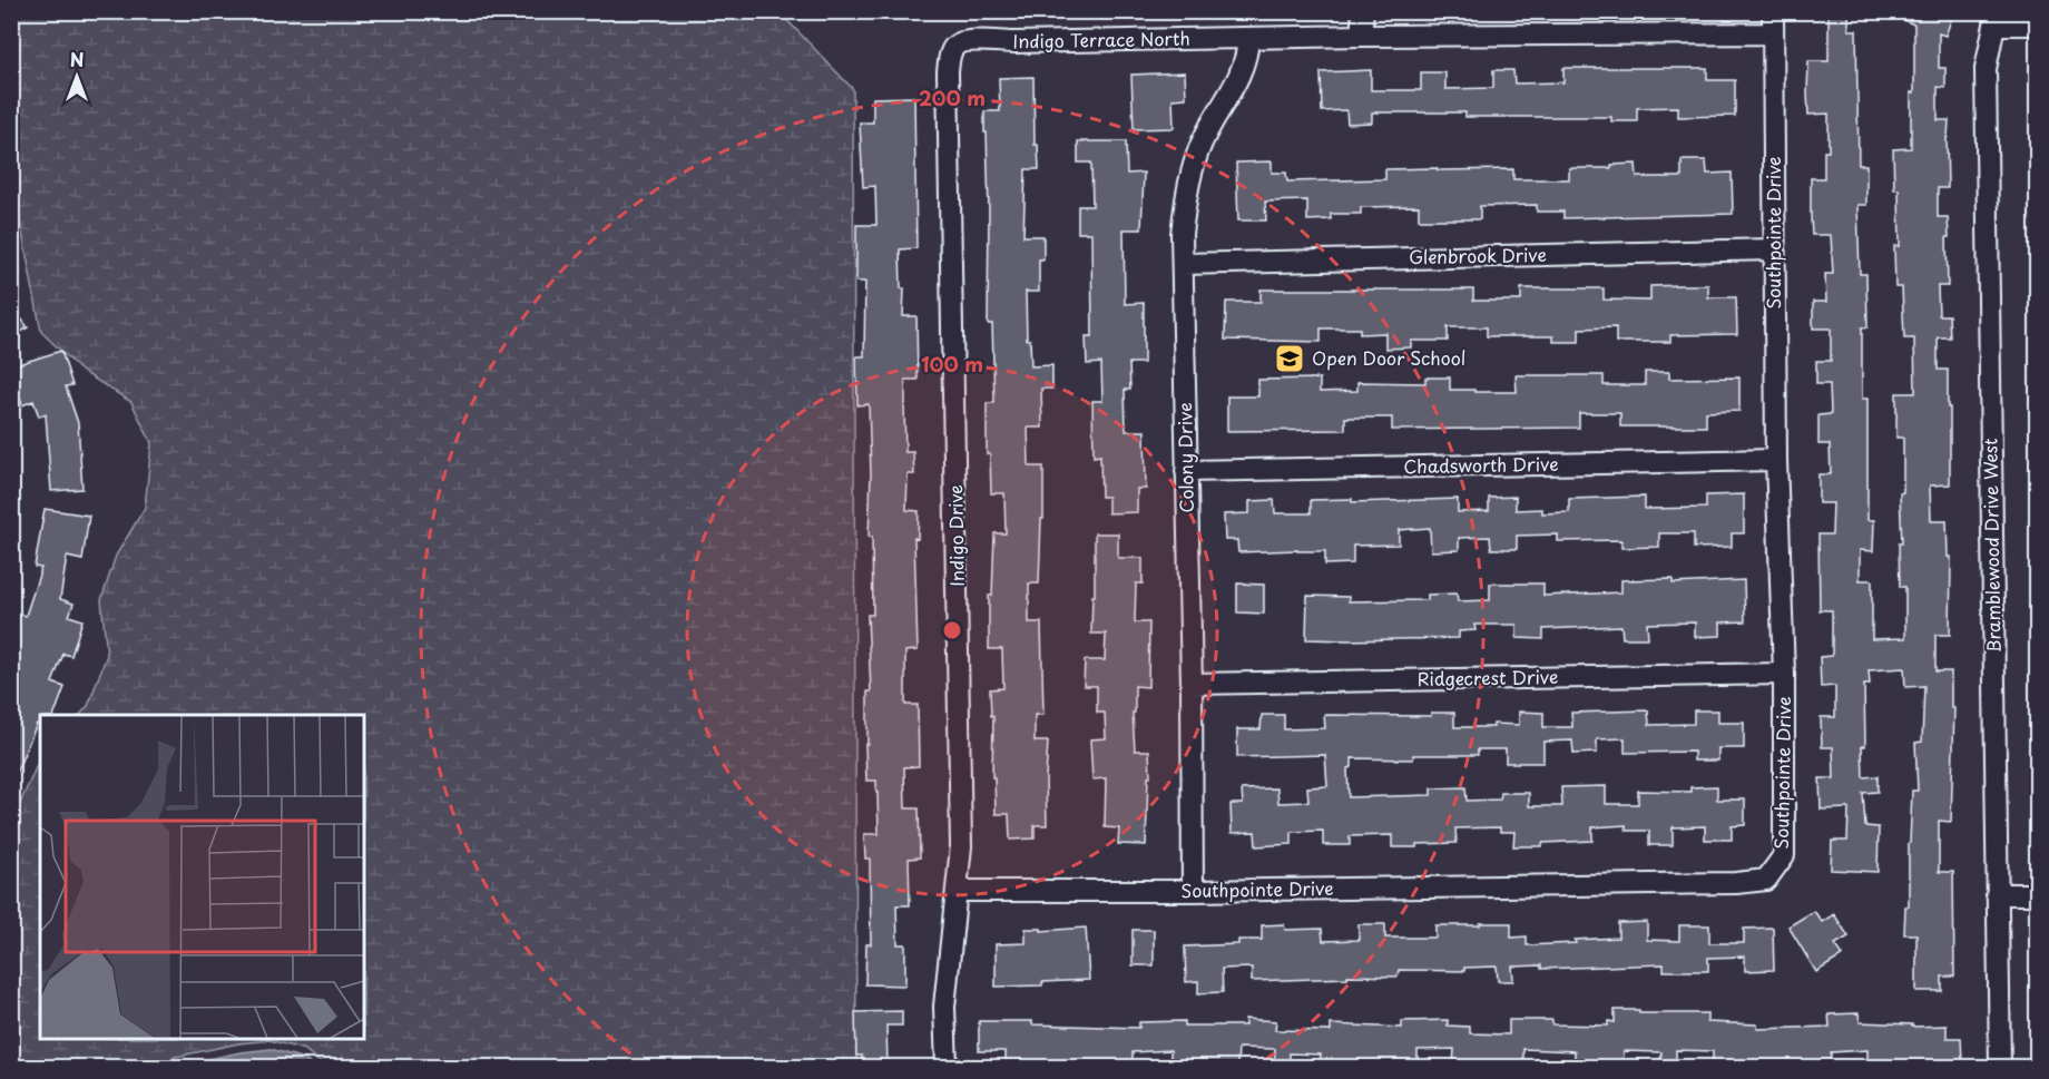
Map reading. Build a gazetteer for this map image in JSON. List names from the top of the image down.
{
  "streets": {
    "street": [
      "Indigo Terrace North",
      "Southpointe Drive",
      "Glenbrook Drive",
      "Colony Drive",
      "Chadsworth Drive",
      "Indigo Drive",
      "Bramblewood Drive West",
      "Ridgecrest Drive"
    ]
  },
  "crossings": [
    ["Indigo Terrace North", "Southpointe Drive"],
    ["Indigo Terrace North", "Colony Drive"],
    ["Indigo Terrace North", "Indigo Drive"],
    ["Southpointe Drive", "Glenbrook Drive"],
    ["Southpointe Drive", "Colony Drive"],
    ["Southpointe Drive", "Chadsworth Drive"],
    ["Southpointe Drive", "Indigo Drive"],
    ["Southpointe Drive", "Ridgecrest Drive"],
    ["Glenbrook Drive", "Colony Drive"],
    ["Colony Drive", "Chadsworth Drive"],
    ["Colony Drive", "Ridgecrest Drive"]
  ],
  "places": {
    "school or university": ["Open Door School"]
  },
  "north": "top",
  "rings": ["200 m", "100 m"]
}
